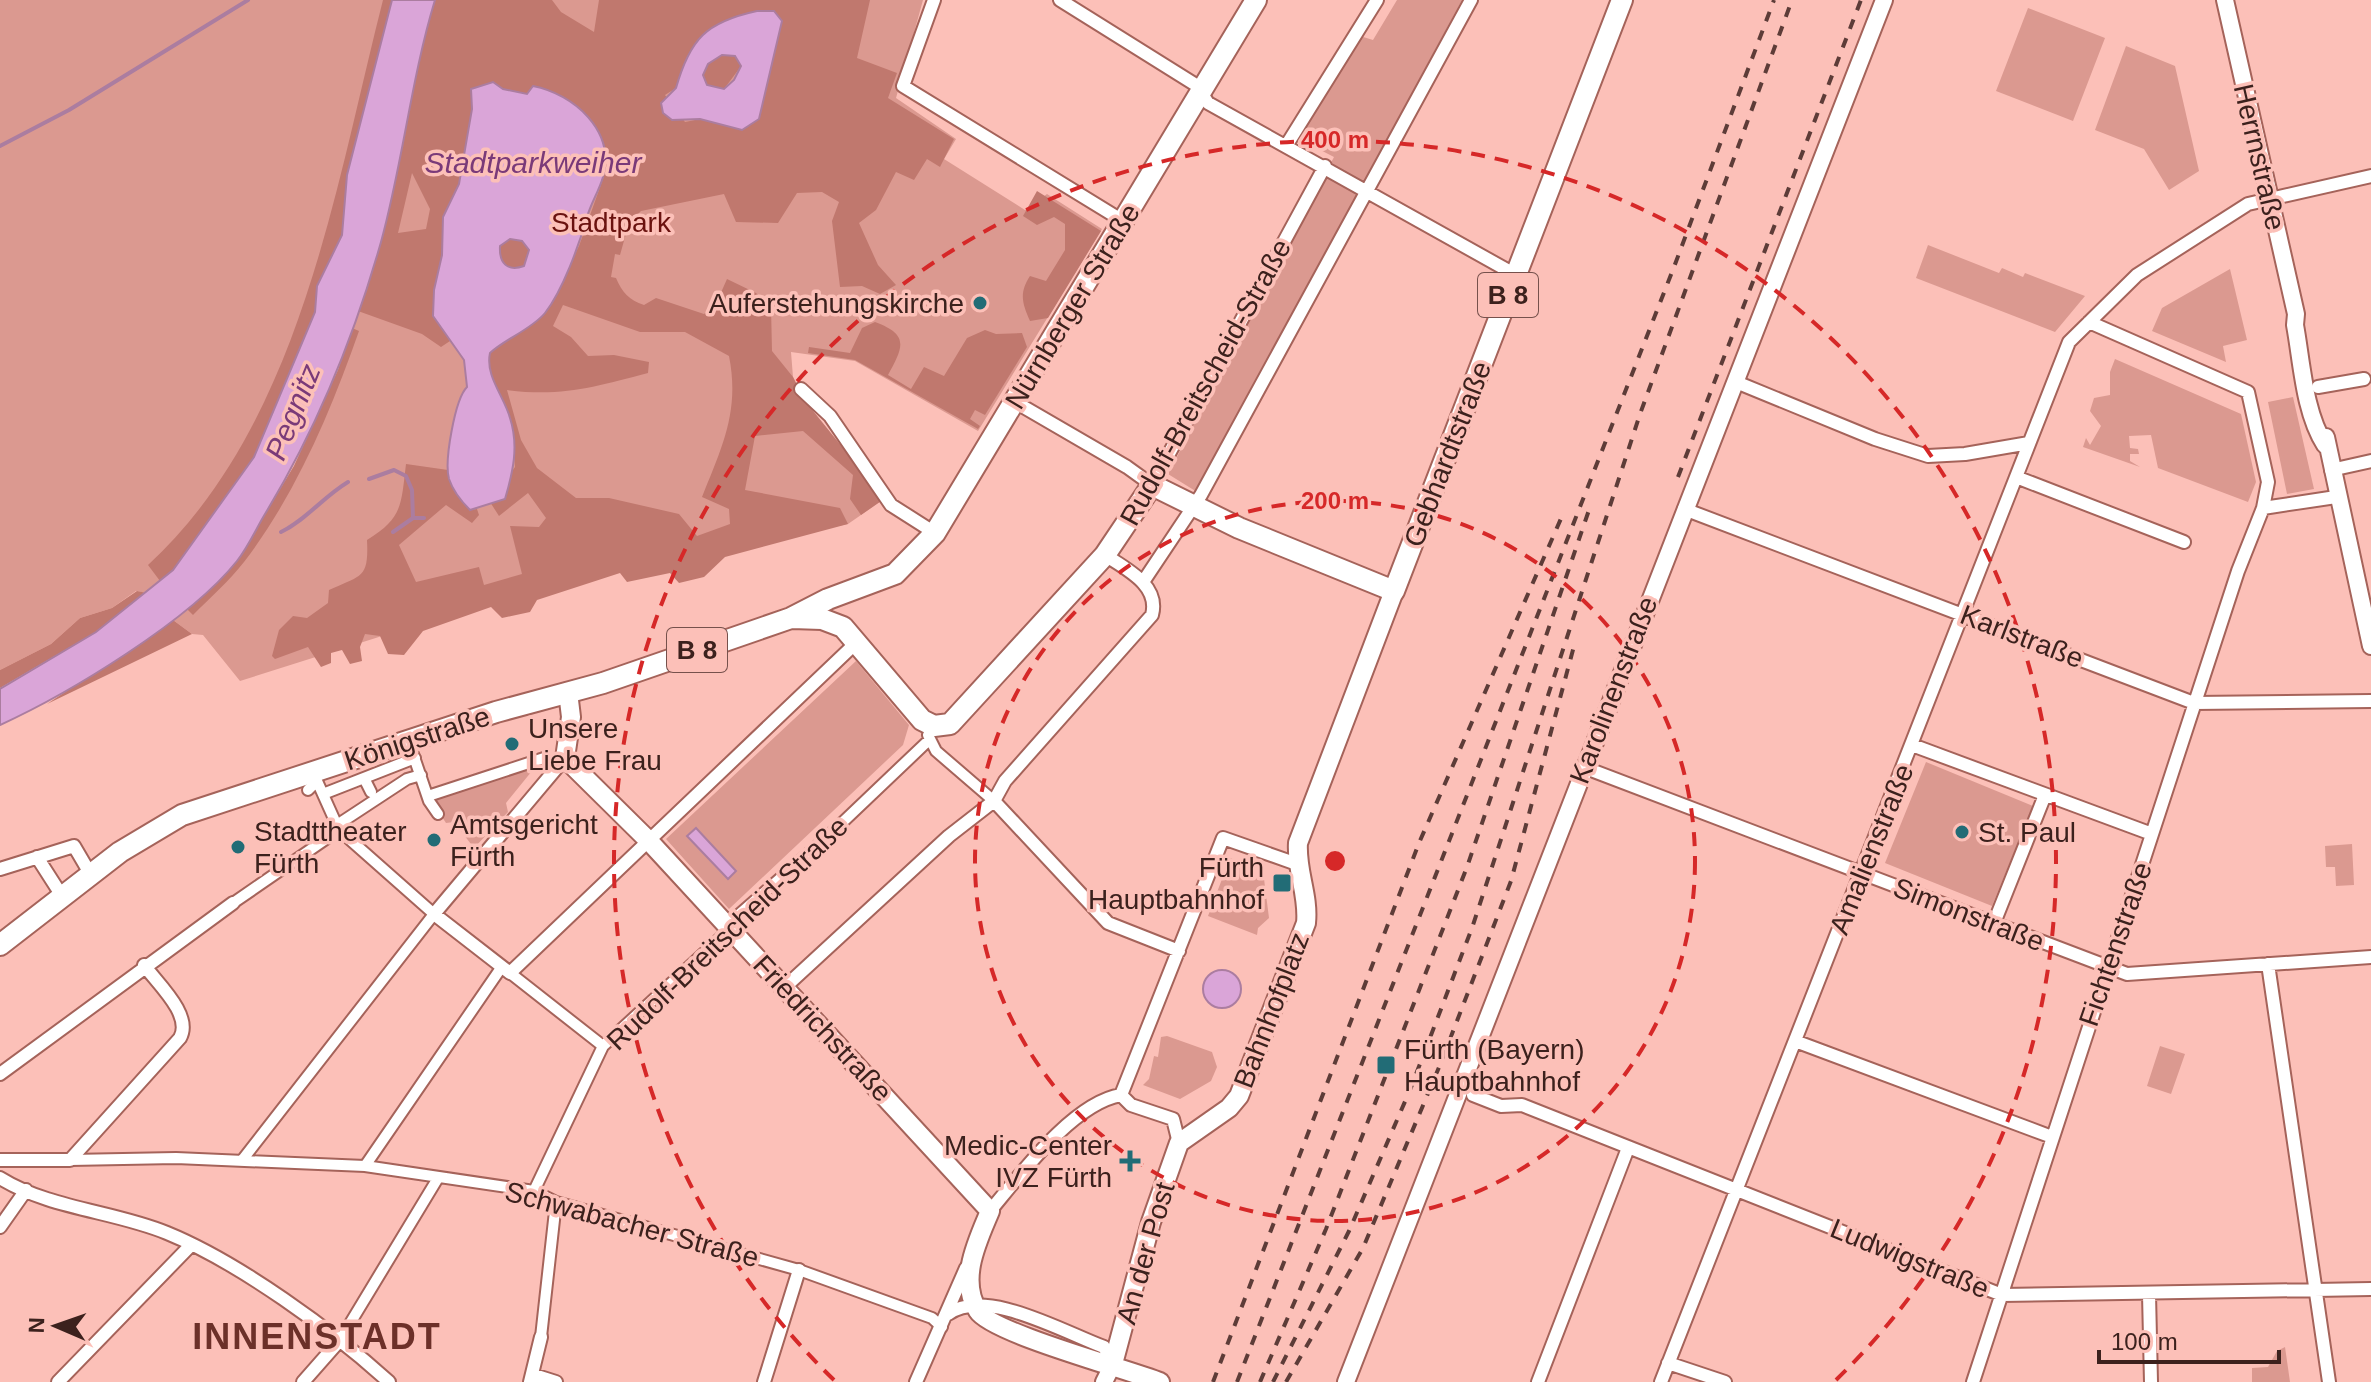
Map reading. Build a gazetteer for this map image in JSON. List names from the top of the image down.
{
  "streets": {
    "main road": [
      "B 8",
      "Nürnberger Straße",
      "Rudolf-Breitscheid-Straße",
      "Gebhardtstraße",
      "Königstraße",
      "Bahnhofplatz",
      "Friedrichstraße",
      "An der Post"
    ],
    "street": [
      "Herrnstraße",
      "Karlstraße",
      "Karolinenstraße",
      "Amalienstraße",
      "Simonstraße",
      "Fichtenstraße",
      "Schwabacher Straße",
      "Ludwigstraße"
    ]
  },
  "crossings": [
    ["Herrnstraße", "Amalienstraße"],
    ["B 8", "Rudolf-Breitscheid-Straße"],
    ["B 8", "Königstraße"],
    ["Nürnberger Straße", "Königstraße"],
    ["Rudolf-Breitscheid-Straße", "Friedrichstraße"],
    ["Rudolf-Breitscheid-Straße", "Schwabacher Straße"],
    ["Gebhardtstraße", "Bahnhofplatz"],
    ["Karlstraße", "Karolinenstraße"],
    ["Karlstraße", "Amalienstraße"],
    ["Karlstraße", "Fichtenstraße"],
    ["Karolinenstraße", "Simonstraße"],
    ["Amalienstraße", "Simonstraße"],
    ["Amalienstraße", "Fichtenstraße"],
    ["Amalienstraße", "Ludwigstraße"],
    ["Simonstraße", "Fichtenstraße"],
    ["Fichtenstraße", "Ludwigstraße"],
    ["Bahnhofplatz", "An der Post"]
  ],
  "districts": ["INNENSTADT"],
  "water": ["Stadtparkweiher", "Pegnitz"],
  "parks": ["Stadtpark"],
  "places": {
    "other": [
      "Auferstehungskirche",
      "Unsere Liebe Frau",
      "St. Paul",
      "Amtsgericht Fürth",
      "Stadttheater Fürth"
    ],
    "transit": ["Fürth Hauptbahnhof", "Fürth (Bayern) Hauptbahnhof"],
    "health": ["Medic-Center IVZ Fürth"]
  },
  "scale_bar": "100 m",
  "north": "left",
  "rings": ["400 m", "200 m"]
}
